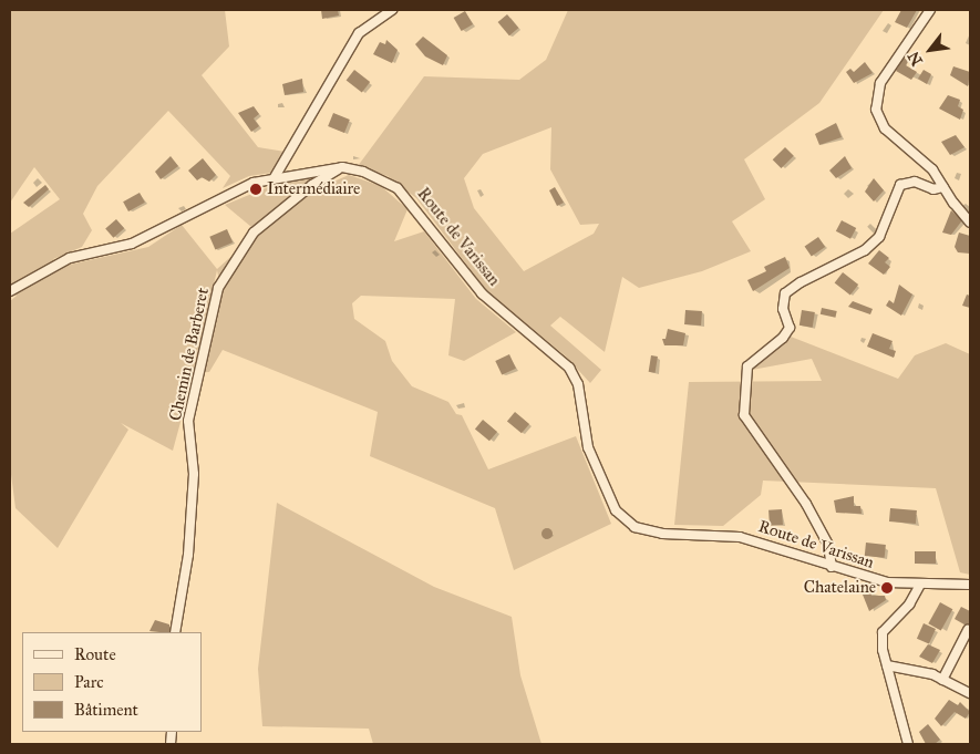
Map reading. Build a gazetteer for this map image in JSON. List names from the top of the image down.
{
  "streets": {
    "street": ["Route de Varissan", "Chemin de Barberet"]
  },
  "crossings": [
    ["Route de Varissan", "Chemin de Barberet"]
  ],
  "places": ["Intermédiaire", "Chatelaine"],
  "legend": ["Route", "Parc", "Bâtiment"],
  "north": "bottom left"
}
